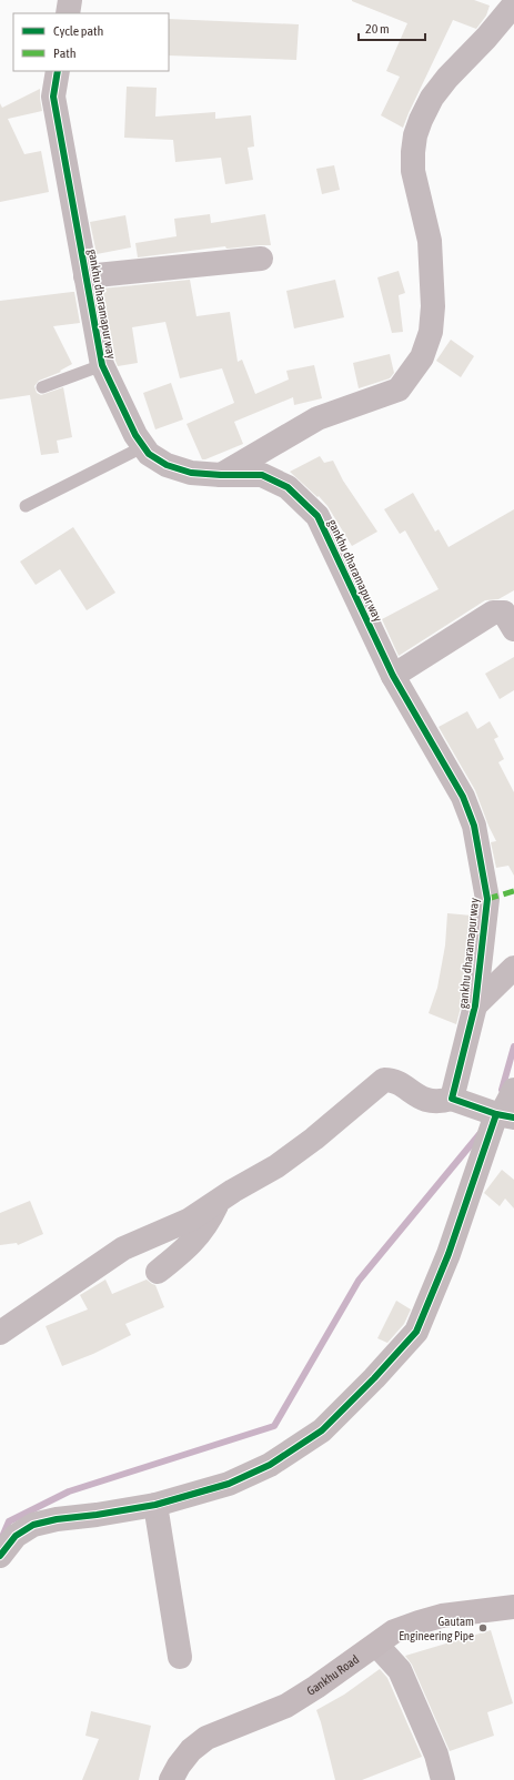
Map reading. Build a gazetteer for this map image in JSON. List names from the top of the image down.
{
  "streets": {
    "main road": ["Gankhu Road"],
    "street": ["gankhu dharamapur way"]
  },
  "places": ["Gautam Engineering Pipe"],
  "legend": ["Cycle path", "Path"],
  "scale_bar": "20 m"
}
